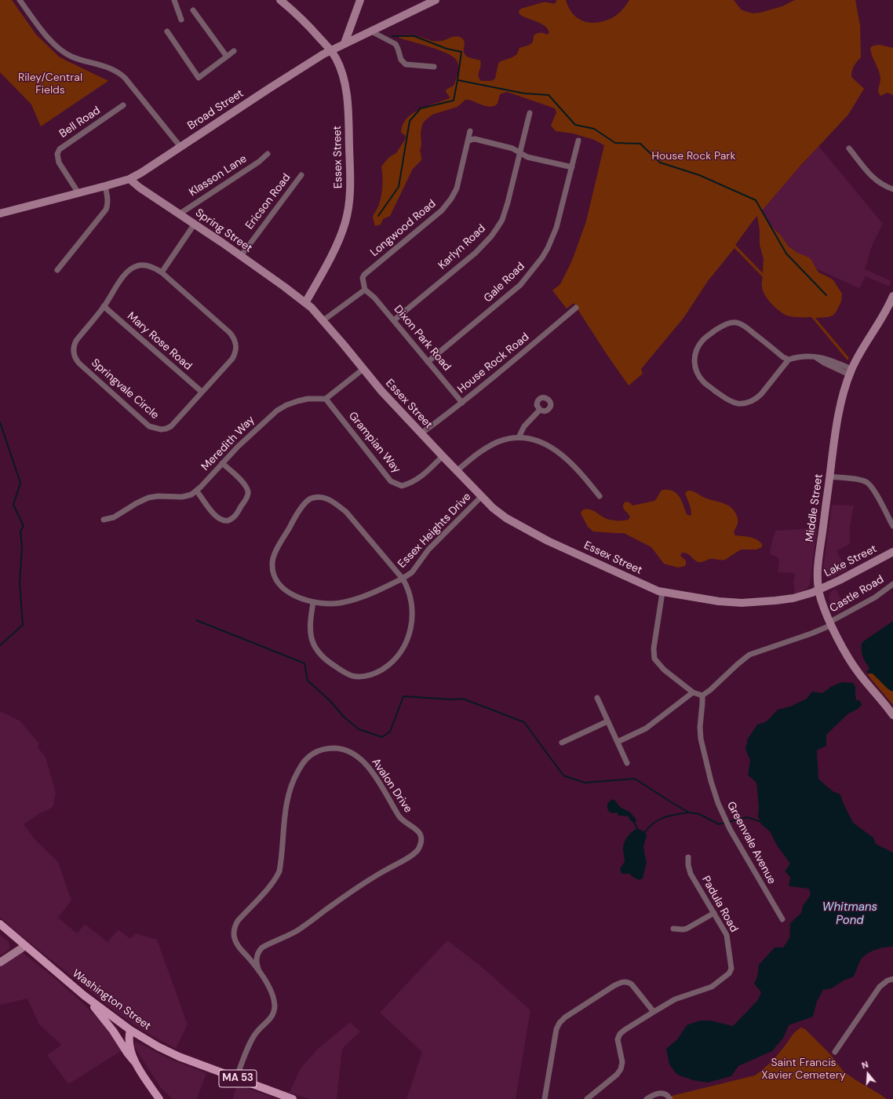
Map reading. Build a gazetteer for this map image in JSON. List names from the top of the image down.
{
  "streets": {
    "main road": ["Washington Street", "MA 53"],
    "street": [
      "Broad Street",
      "Bell Road",
      "Essex Street",
      "Klasson Lane",
      "Ericson Road",
      "Longwood Road",
      "Spring Street",
      "Karlyn Road",
      "Gale Road",
      "Dixon Park Road",
      "Mary Rose Road",
      "House Rock Road",
      "Springvale Circle",
      "Grampian Way",
      "Meredith Way",
      "Middle Street",
      "Essex Heights Drive",
      "Lake Street",
      "Castle Road",
      "Avalon Drive",
      "Greenvale Avenue",
      "Padula Road"
    ]
  },
  "crossings": [
    ["Broad Street", "Bell Road"],
    ["Broad Street", "Essex Street"],
    ["Broad Street", "Spring Street"],
    ["Essex Street", "Spring Street"],
    ["Essex Street", "House Rock Road"],
    ["Essex Street", "Grampian Way"],
    ["Essex Street", "Middle Street"],
    ["Essex Street", "Essex Heights Drive"],
    ["Essex Street", "Lake Street"],
    ["Klasson Lane", "Spring Street"],
    ["Ericson Road", "Spring Street"],
    ["Longwood Road", "Dixon Park Road"],
    ["Karlyn Road", "Dixon Park Road"],
    ["Gale Road", "Dixon Park Road"],
    ["Dixon Park Road", "House Rock Road"],
    ["Mary Rose Road", "Springvale Circle"],
    ["Grampian Way", "Meredith Way"],
    ["Middle Street", "Lake Street"],
    ["Middle Street", "Castle Road"],
    ["Castle Road", "Greenvale Avenue"],
    ["Avalon Drive", "Washington Street"]
  ],
  "water": ["Whitmans Pond"],
  "parks": ["Riley/Central Fields", "House Rock Park", "Saint Francis Xavier Cemetery"],
  "north": "top"
}
